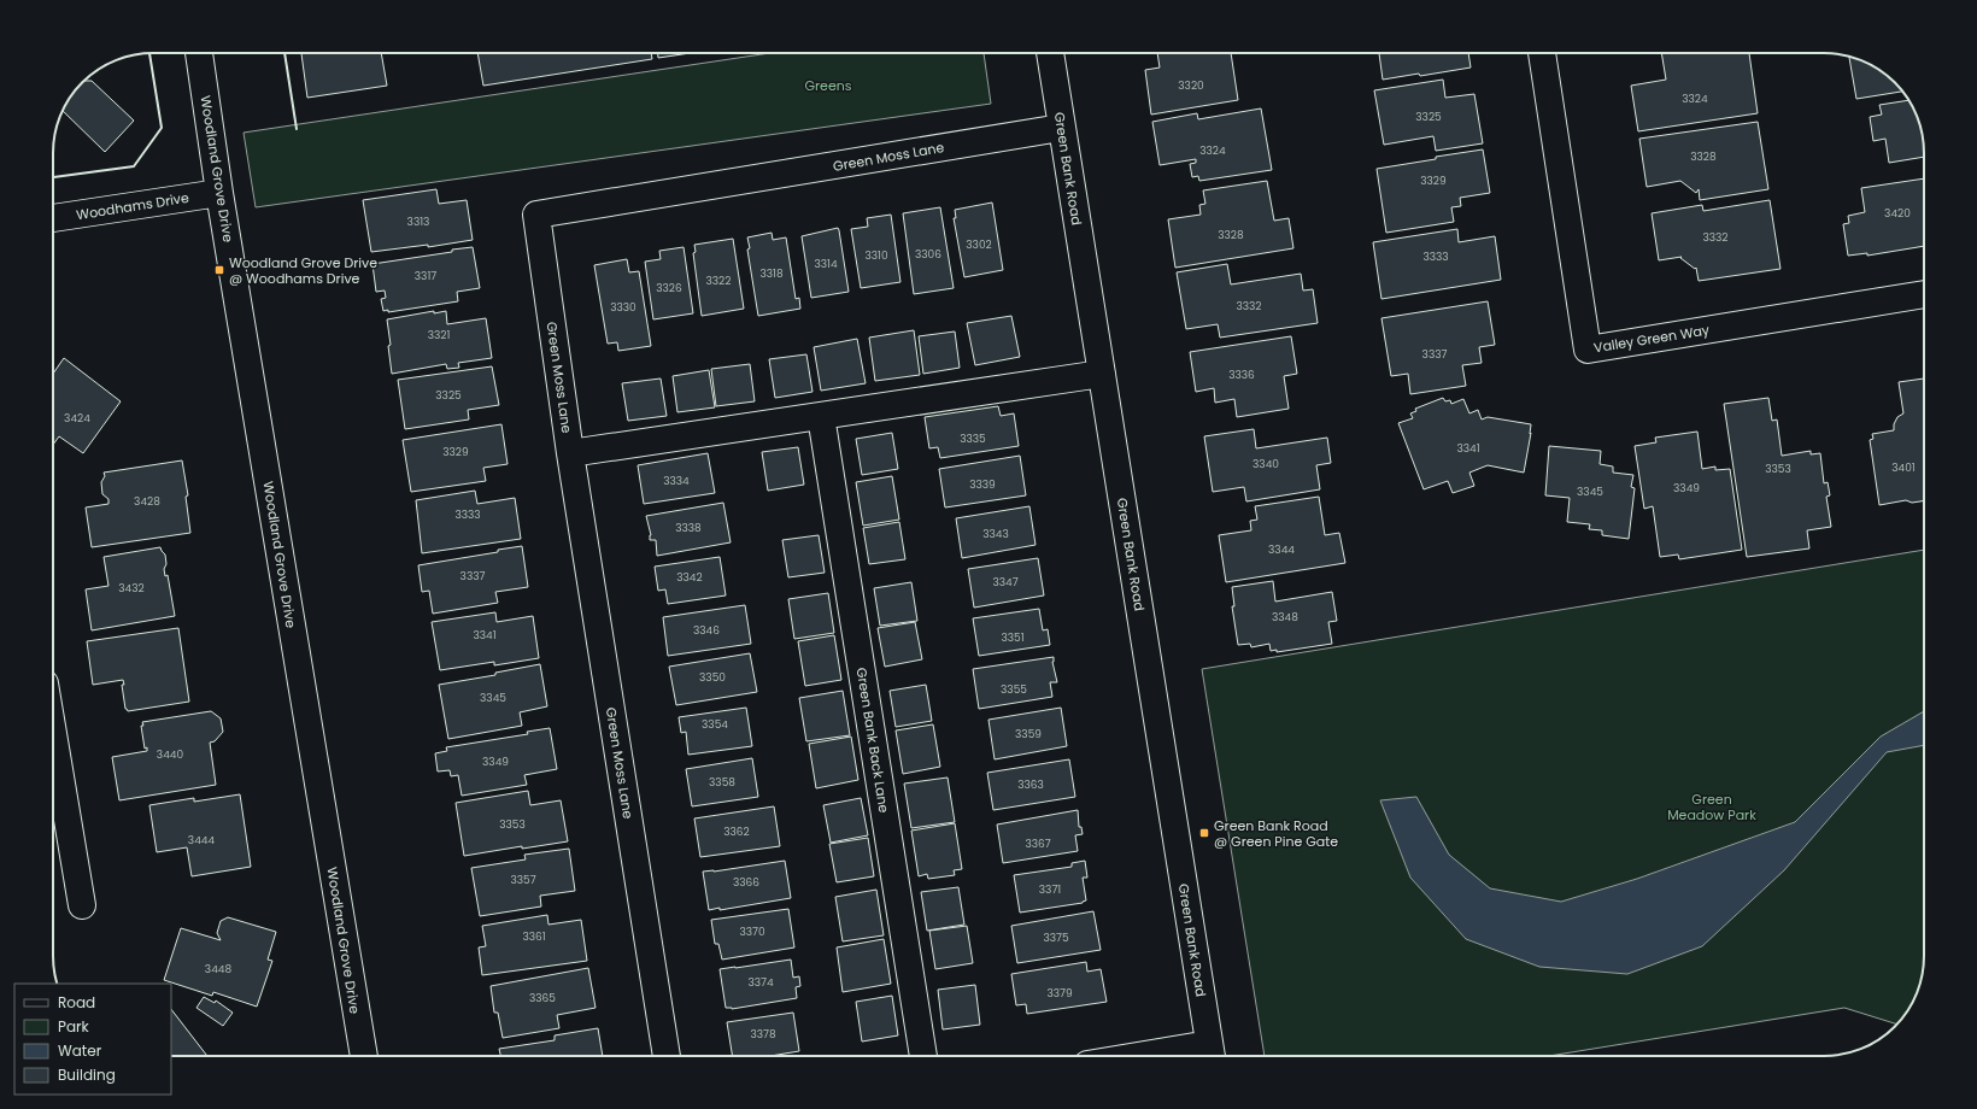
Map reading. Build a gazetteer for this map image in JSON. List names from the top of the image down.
{
  "streets": {
    "street": [
      "Green Moss Lane",
      "Woodland Grove Drive",
      "Green Bank Road",
      "Woodhams Drive",
      "Valley Green Way",
      "Green Bank Back Lane"
    ]
  },
  "crossings": [
    ["Green Moss Lane", "Green Bank Road"],
    ["Woodland Grove Drive", "Woodhams Drive"]
  ],
  "parks": ["Greens", "Green Meadow Park"],
  "places": {
    "transit": ["Woodland Grove Drive @ Woodhams Drive", "Green Bank Road @ Green Pine Gate"]
  },
  "house_numbers": [
    "3320",
    "3324",
    "3325",
    "3324",
    "3328",
    "3329",
    "3420",
    "3313",
    "3328",
    "3332",
    "3302",
    "3306",
    "3310",
    "3333",
    "3314",
    "3318",
    "3317",
    "3322",
    "3326",
    "3332",
    "3330",
    "3321",
    "3337",
    "3336",
    "3325",
    "3424",
    "3335",
    "3341",
    "3329",
    "3340",
    "3401",
    "3353",
    "3334",
    "3339",
    "3349",
    "3345",
    "3428",
    "3333",
    "3338",
    "3343",
    "3344",
    "3337",
    "3342",
    "3347",
    "3432",
    "3348",
    "3346",
    "3341",
    "3351",
    "3350",
    "3355",
    "3345",
    "3354",
    "3359",
    "3440",
    "3349",
    "3358",
    "3363",
    "3353",
    "3362",
    "3444",
    "3367",
    "3357",
    "3366",
    "3371",
    "3370",
    "3361",
    "3375",
    "3448",
    "3374",
    "3379",
    "3365",
    "3378"
  ],
  "legend": [
    "Road",
    "Park",
    "Water",
    "Building"
  ]
}
